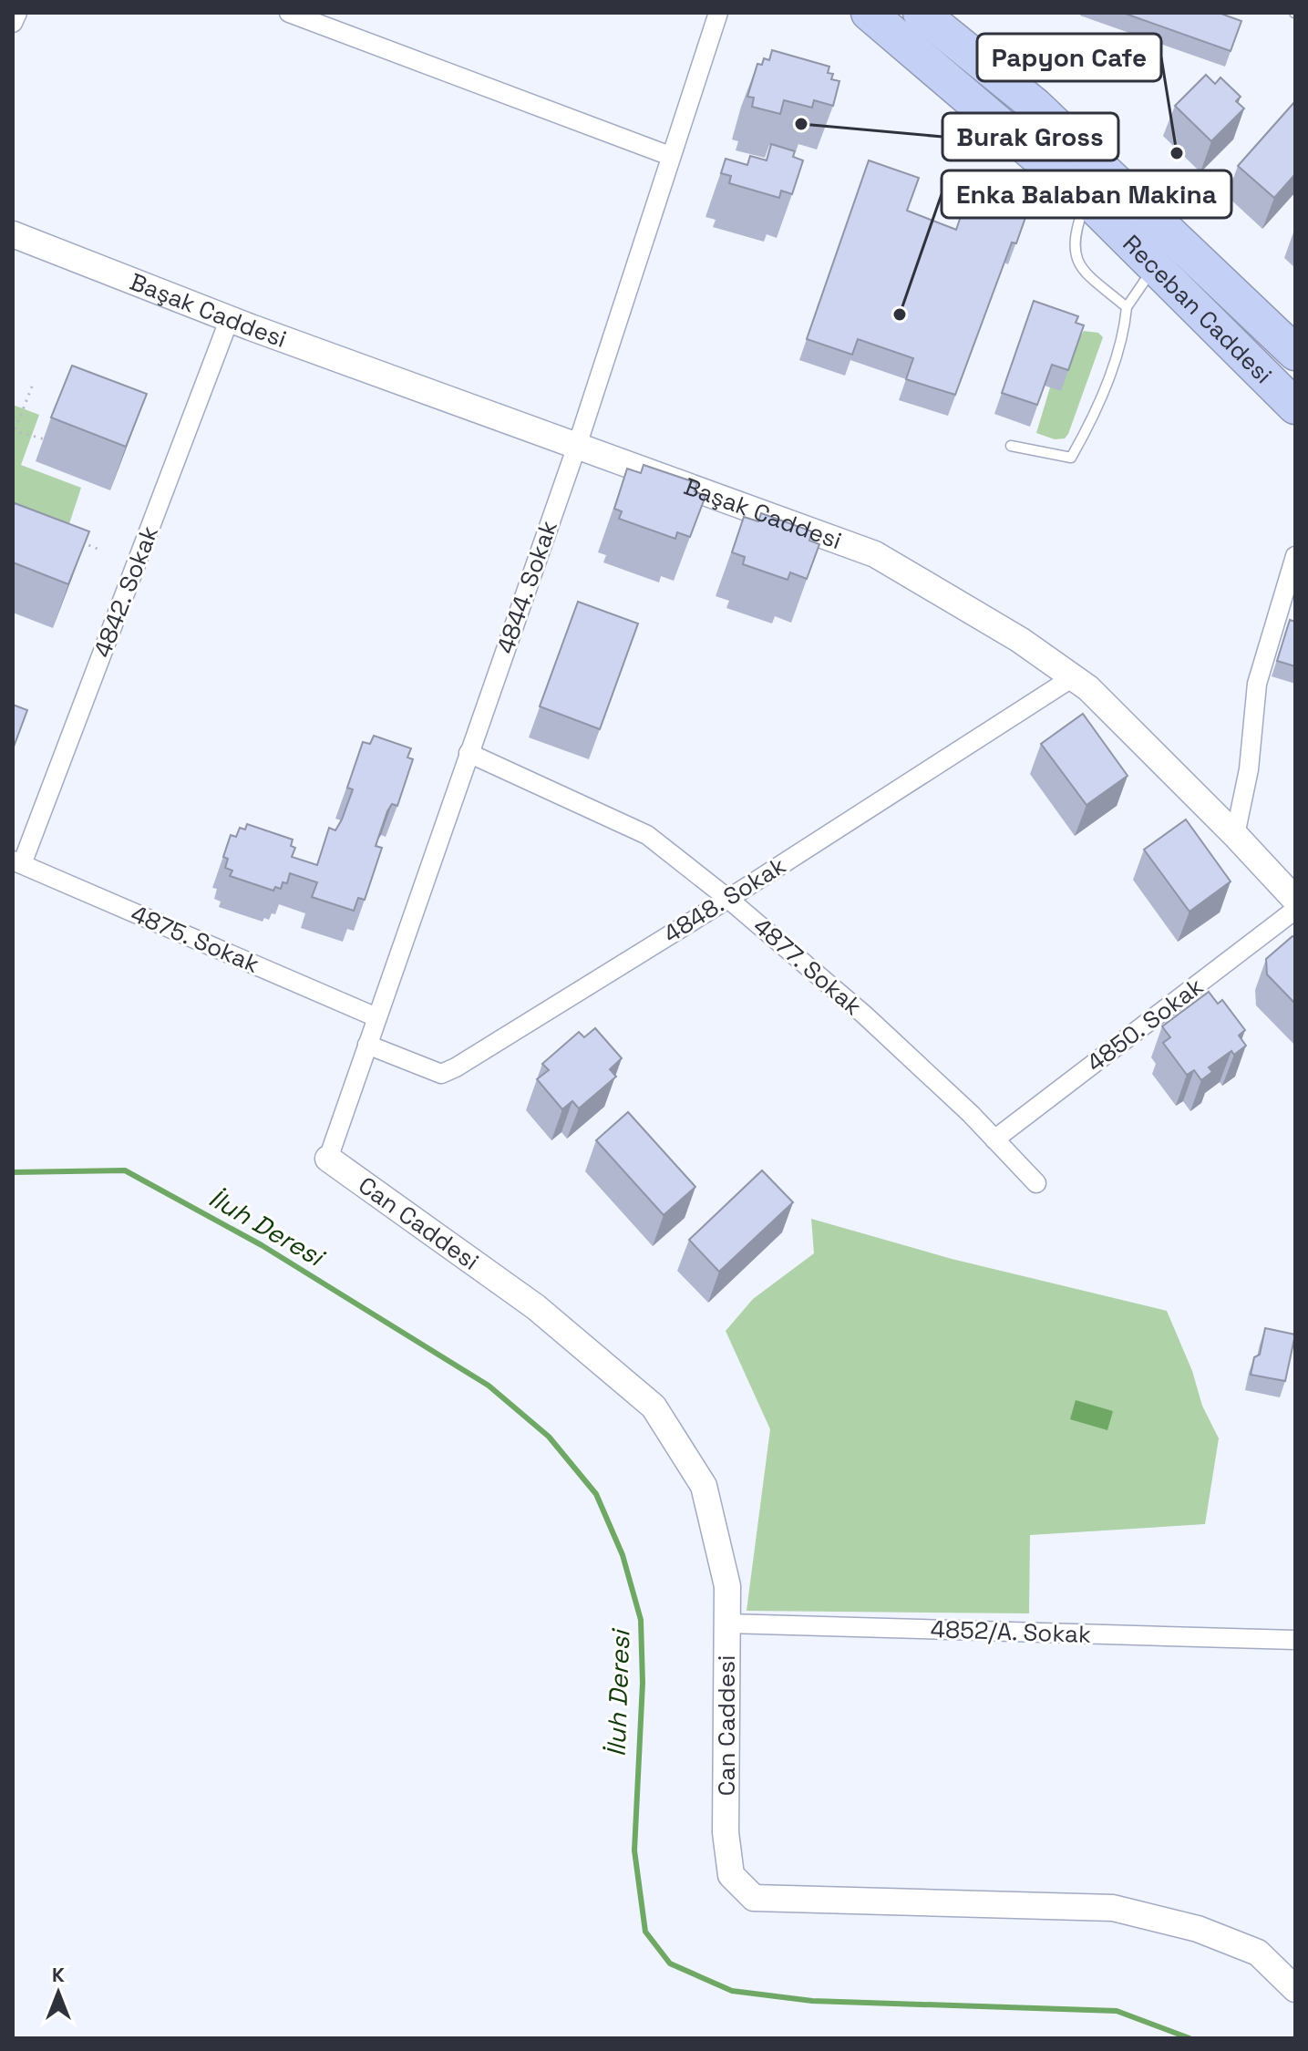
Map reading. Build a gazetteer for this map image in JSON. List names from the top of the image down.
{
  "streets": {
    "highway": ["Receban Caddesi"],
    "street": [
      "Başak Caddesi",
      "4844. Sokak",
      "4842. Sokak",
      "4848. Sokak",
      "4875. Sokak",
      "4877. Sokak",
      "4850. Sokak",
      "Can Caddesi",
      "4852/A. Sokak"
    ]
  },
  "crossings": [
    ["Başak Caddesi", "4844. Sokak"],
    ["Başak Caddesi", "4842. Sokak"],
    ["Başak Caddesi", "4848. Sokak"],
    ["4844. Sokak", "4848. Sokak"],
    ["4844. Sokak", "4875. Sokak"],
    ["4844. Sokak", "4877. Sokak"],
    ["4844. Sokak", "Can Caddesi"],
    ["4842. Sokak", "4875. Sokak"],
    ["4848. Sokak", "4877. Sokak"],
    ["4877. Sokak", "4850. Sokak"],
    ["Can Caddesi", "4852/A. Sokak"]
  ],
  "water": ["İluh Deresi"],
  "places": ["Burak Gross", "Papyon Cafe", "Enka Balaban Makina"],
  "north": "top"
}
